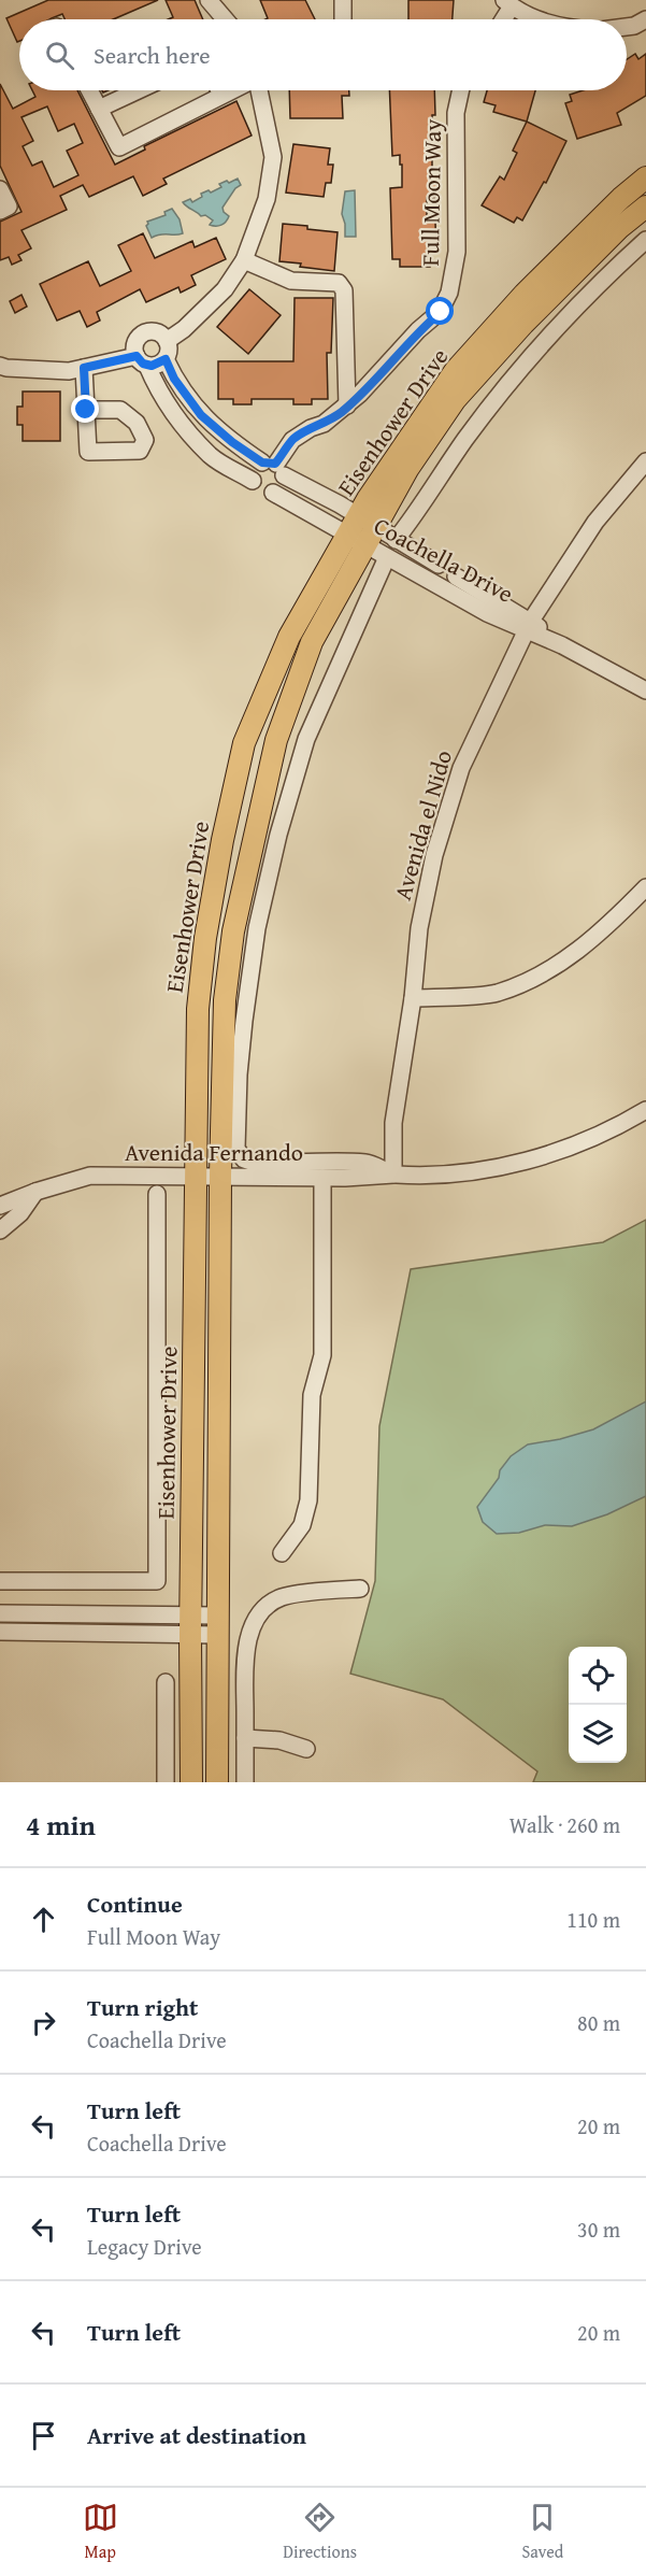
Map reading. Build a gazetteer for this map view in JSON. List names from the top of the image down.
{
  "streets": {
    "main road": ["Eisenhower Drive"],
    "street": [
      "Full Moon Way",
      "Coachella Drive",
      "Avenida el Nido",
      "Avenida Fernando"
    ]
  },
  "crossings": [
    ["Full Moon Way", "Coachella Drive"],
    ["Eisenhower Drive", "Coachella Drive"],
    ["Eisenhower Drive", "Avenida Fernando"],
    ["Coachella Drive", "Avenida el Nido"],
    ["Coachella Drive", "Avenida Fernando"],
    ["Avenida el Nido", "Avenida Fernando"]
  ],
  "page": {
    "search": "Search here",
    "heading": ["4 min", "Walk · 260 m"],
    "list": [
      ["Continue", "Full Moon Way", "110 m"],
      ["Turn right", "Coachella Drive", "80 m"],
      ["Turn left", "Coachella Drive", "20 m"],
      ["Turn left", "Legacy Drive", "30 m"],
      ["Turn left", "20 m"],
      "Arrive at destination"
    ],
    "nav": ["Map", "Directions", "Saved"]
  }
}
